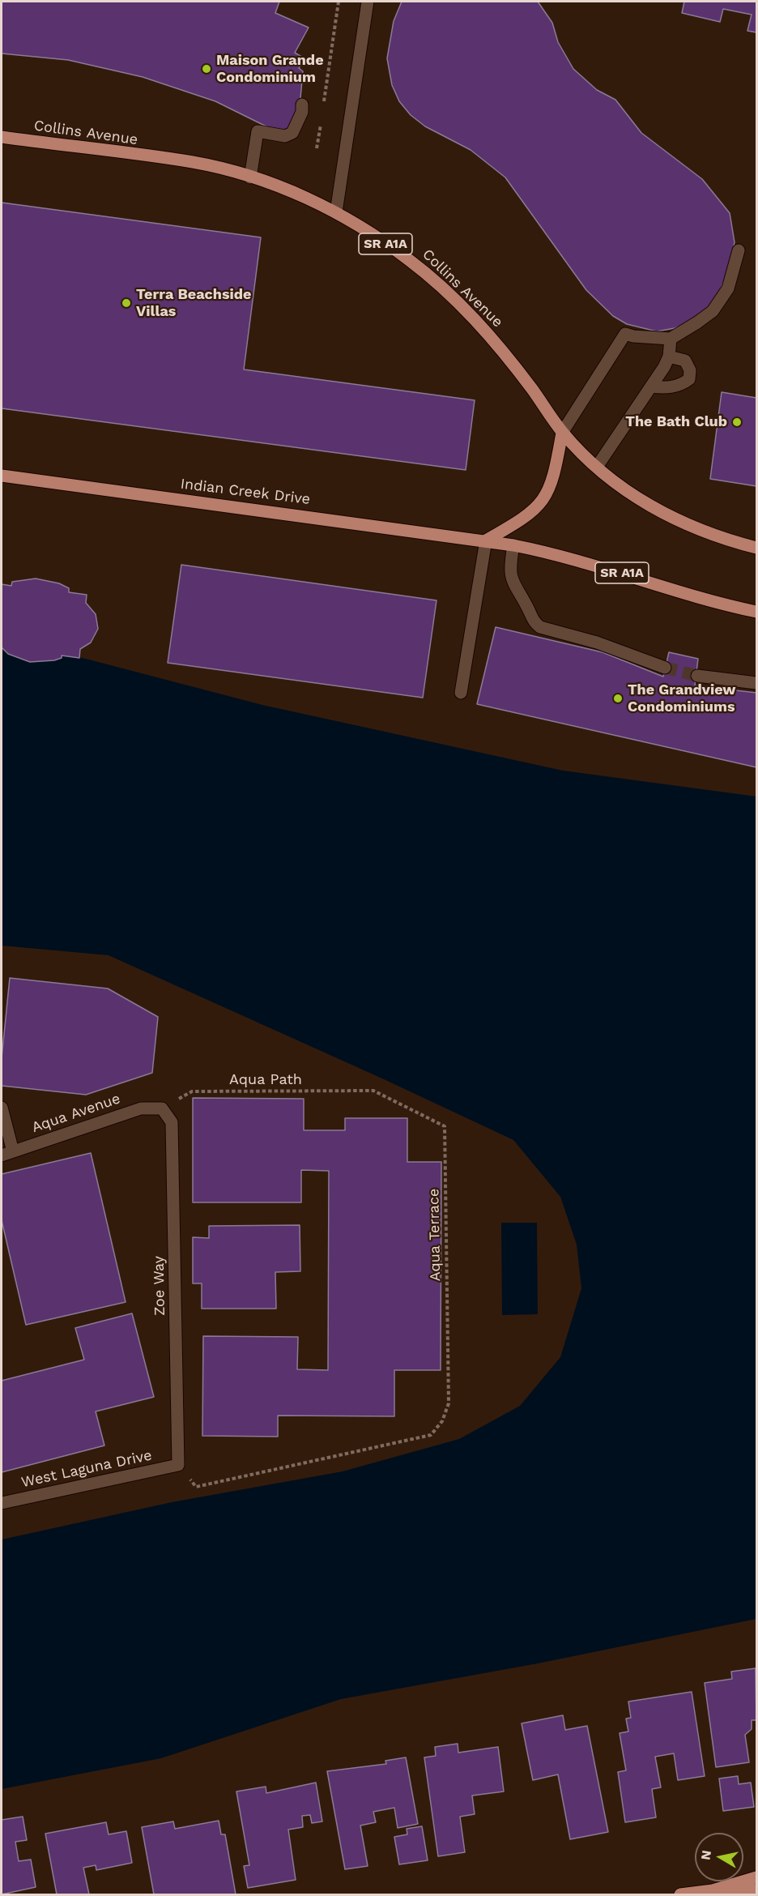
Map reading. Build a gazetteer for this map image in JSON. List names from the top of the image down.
{
  "streets": {
    "main road": ["Collins Avenue", "SR A1A", "Indian Creek Drive"],
    "street": ["Aqua Avenue", "Zoe Way", "West Laguna Drive"],
    "path": ["Aqua Path", "Aqua Terrace"]
  },
  "crossings": [
    ["SR A1A", "Indian Creek Drive"],
    ["Aqua Path", "Aqua Avenue"],
    ["Aqua Path", "Aqua Terrace"],
    ["Aqua Path", "Zoe Way"],
    ["Aqua Avenue", "Zoe Way"],
    ["Aqua Terrace", "Zoe Way"],
    ["Aqua Terrace", "West Laguna Drive"],
    ["Zoe Way", "West Laguna Drive"]
  ],
  "places": [
    "Maison Grande Condominium",
    "Terra Beachside Villas",
    "The Bath Club",
    "The Grandview Condominiums"
  ],
  "north": "left"
}
